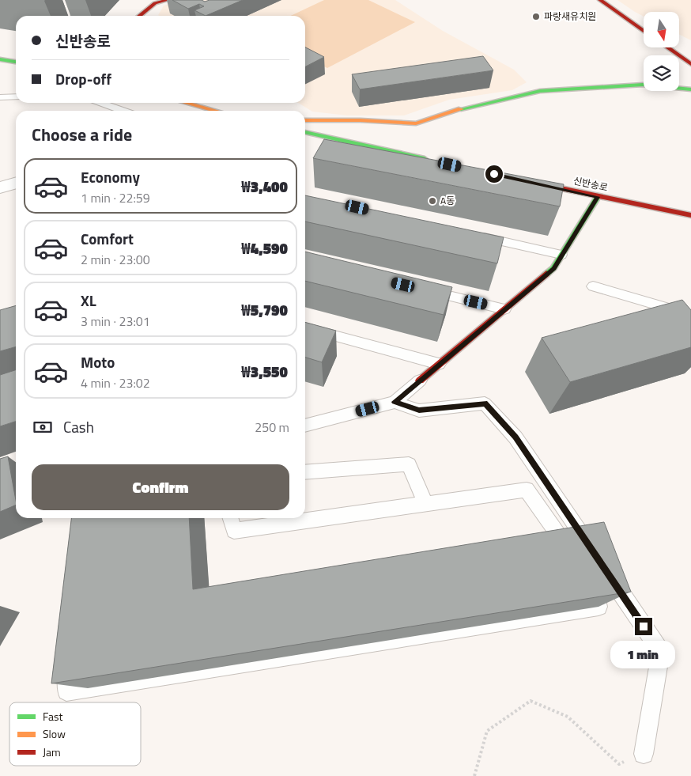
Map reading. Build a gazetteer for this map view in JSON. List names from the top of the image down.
{
  "streets": {
    "main road": ["신반송로"]
  },
  "places": ["파랑새유치원", "A동"],
  "legend": ["Fast", "Slow", "Jam"],
  "north": "bottom",
  "page": {
    "banner": ["신반송로", "Drop-off"],
    "heading": "Choose a ride",
    "list": [
      {
        "name": "Economy",
        "note": "1 min · 22:59",
        "value": "₩3,400"
      },
      {
        "name": "Comfort",
        "note": "2 min · 23:00",
        "value": "₩4,590"
      },
      {
        "name": "XL",
        "note": "3 min · 23:01",
        "value": "₩5,790"
      },
      {
        "name": "Moto",
        "note": "4 min · 23:02",
        "value": "₩3,550"
      }
    ],
    "pay": ["Cash", "250 m"],
    "buttons": "Confirm",
    "bubble": "1 min"
  }
}
